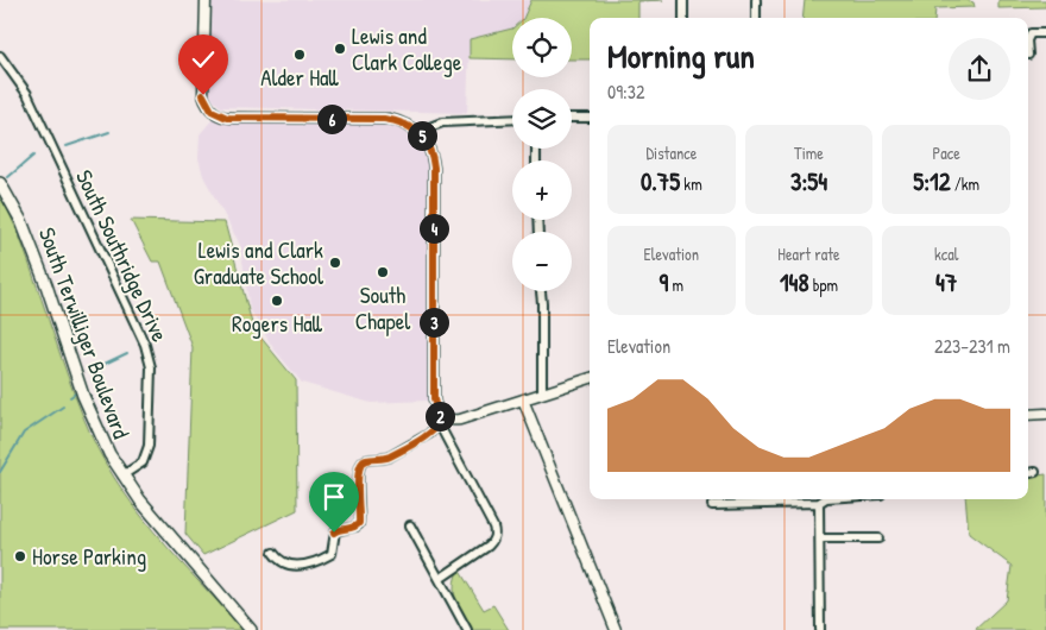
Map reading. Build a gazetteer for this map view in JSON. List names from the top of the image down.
{
  "streets": {
    "main road": ["South Terwilliger Boulevard"],
    "street": ["South Southridge Drive"]
  },
  "crossings": [
    ["South Southridge Drive", "South Terwilliger Boulevard"]
  ],
  "places": [
    "Lewis and Clark College",
    "Alder Hall",
    "Lewis and Clark Graduate School",
    "South Chapel",
    "Rogers Hall",
    "Horse Parking"
  ],
  "page": {
    "map_buttons": ["+", "−"],
    "heading": ["Morning run", "09:32"],
    "pins": [
      "6",
      "5",
      "4",
      "3",
      "2"
    ],
    "stats": [
      ["Distance", "0.75 km"],
      ["Time", "3:54"],
      ["Pace", "5:12 /km"],
      ["Elevation", "9 m"],
      ["Heart rate", "148 bpm"],
      ["kcal", "47"]
    ],
    "chart": ["Elevation", "223–231 m"]
  }
}
